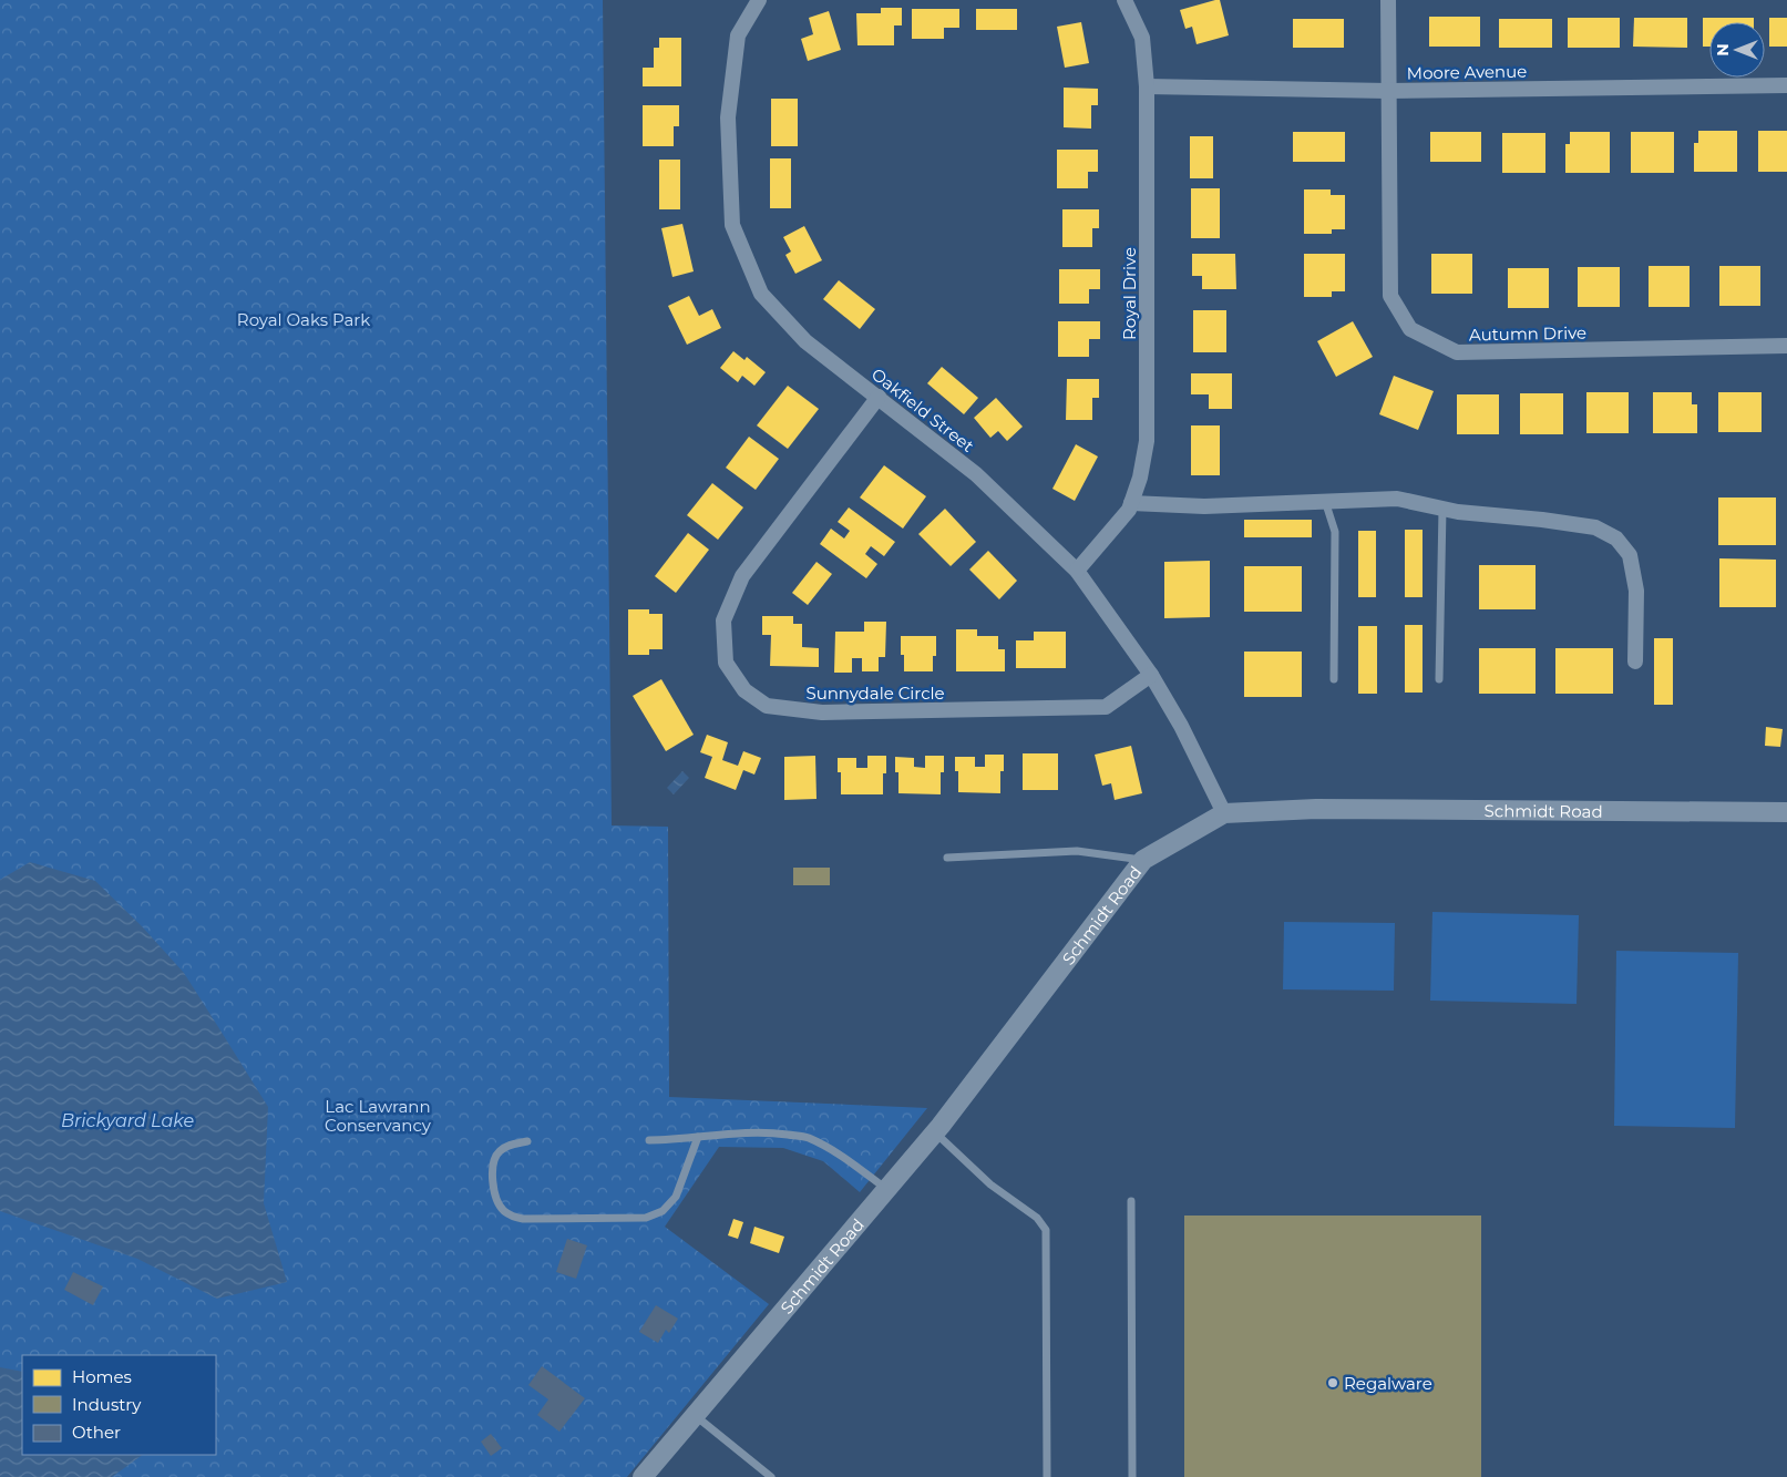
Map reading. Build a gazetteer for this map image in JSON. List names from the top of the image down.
{
  "streets": {
    "street": [
      "Moore Avenue",
      "Royal Drive",
      "Autumn Drive",
      "Oakfield Street",
      "Sunnydale Circle",
      "Schmidt Road"
    ]
  },
  "crossings": [
    ["Moore Avenue", "Royal Drive"],
    ["Moore Avenue", "Autumn Drive"],
    ["Royal Drive", "Oakfield Street"],
    ["Oakfield Street", "Sunnydale Circle"],
    ["Oakfield Street", "Schmidt Road"]
  ],
  "water": ["Brickyard Lake"],
  "parks": ["Royal Oaks Park", "Lac Lawrann Conservancy"],
  "places": ["Regalware"],
  "legend": ["Homes", "Industry", "Other"],
  "north": "left"
}
